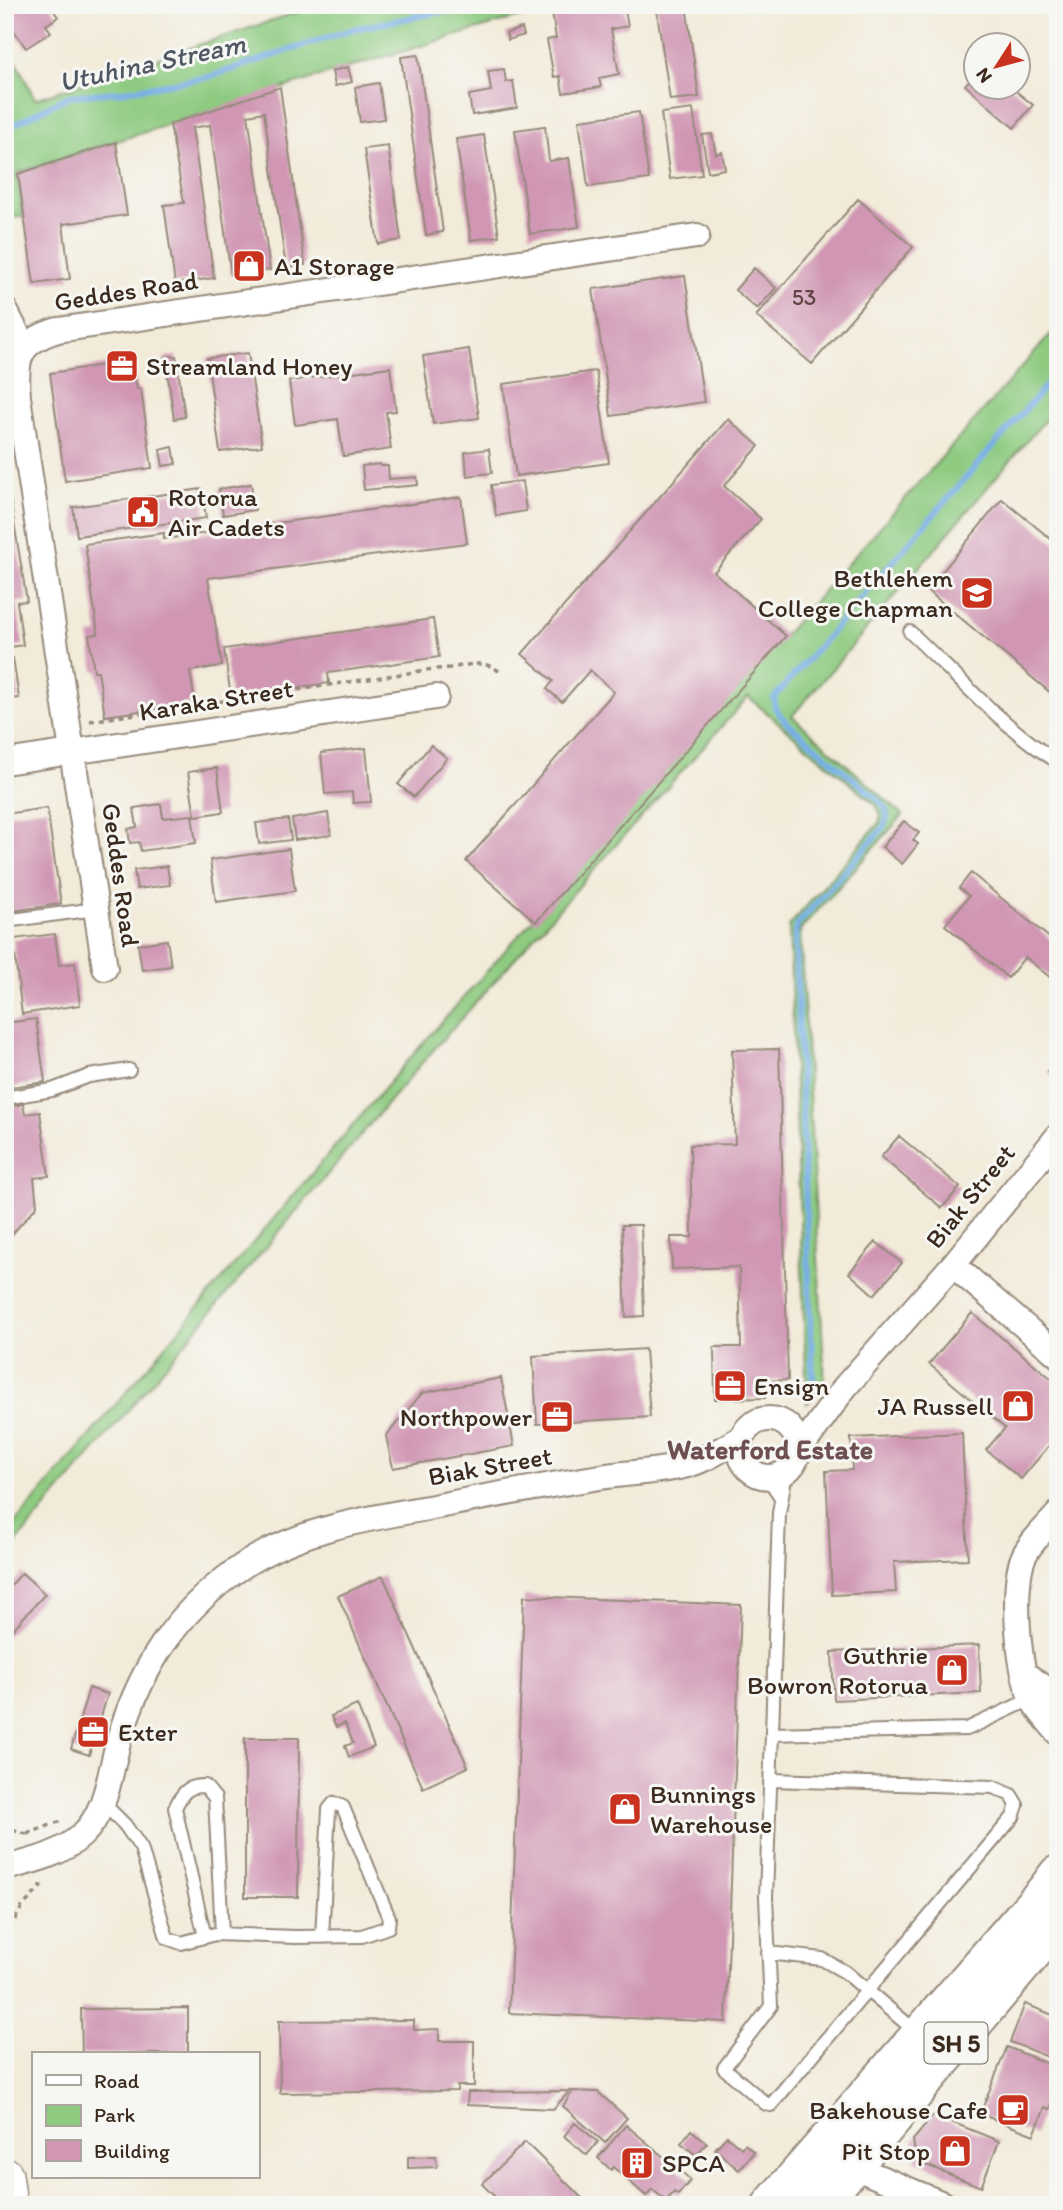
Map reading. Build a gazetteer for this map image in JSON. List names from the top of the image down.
{
  "streets": {
    "highway": ["SH 5"],
    "street": ["Geddes Road", "Karaka Street", "Biak Street"]
  },
  "crossings": [
    ["Geddes Road", "Karaka Street"]
  ],
  "districts": ["Waterford Estate"],
  "water": ["Utuhina Stream"],
  "places": {
    "shop": [
      "A1 Storage",
      "JA Russell",
      "Guthrie Bowron Rotorua",
      "Bunnings Warehouse",
      "Pit Stop"
    ],
    "office": [
      "Streamland Honey",
      "Ensign",
      "Northpower",
      "Exter"
    ],
    "public building": ["Rotorua Air Cadets"],
    "school or university": ["Bethlehem College Chapman"],
    "cafe": ["Bakehouse Cafe"],
    "building": ["SPCA"]
  },
  "house_numbers": ["53"],
  "legend": ["Road", "Park", "Building"],
  "north": "bottom left"
}
